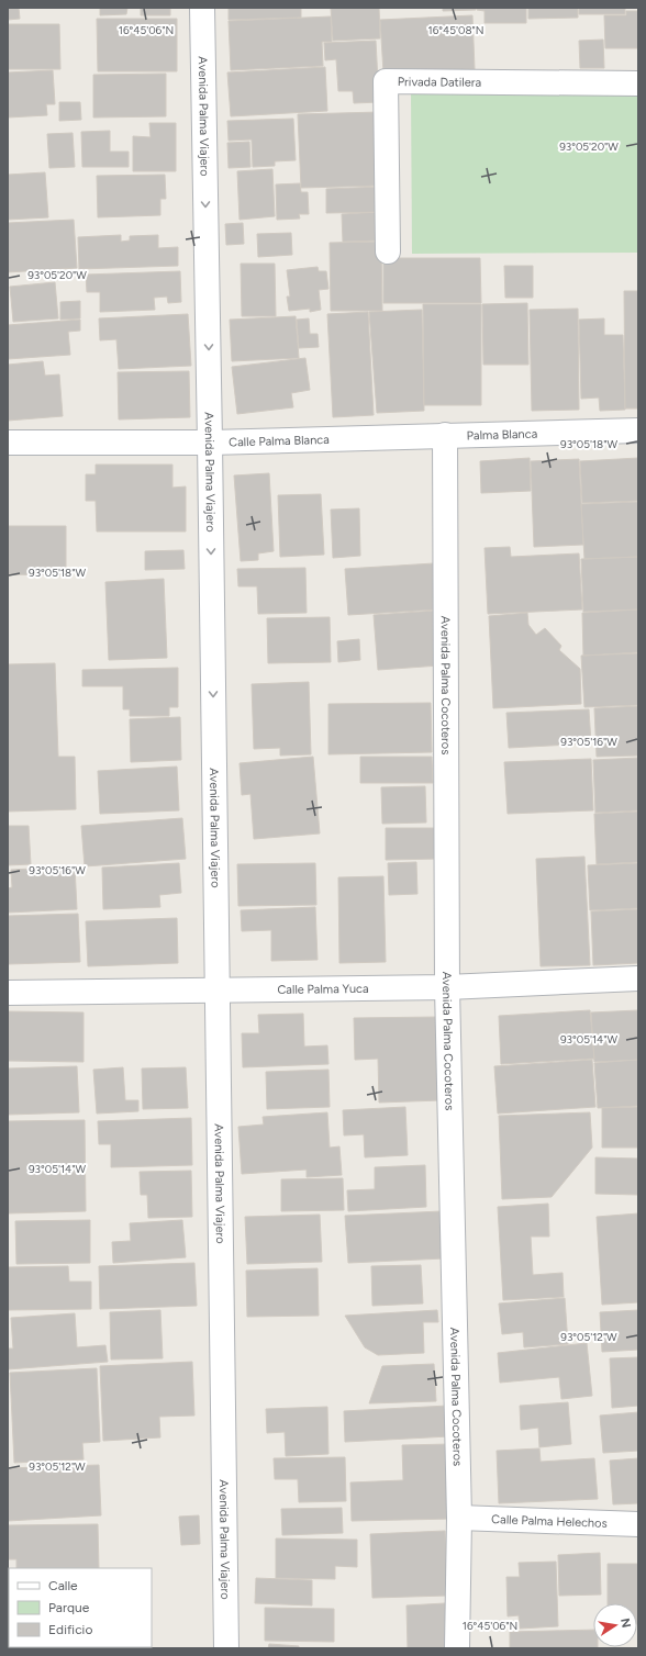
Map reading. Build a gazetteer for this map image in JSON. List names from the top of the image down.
{
  "streets": {
    "street": [
      "Privada Datilera",
      "Avenida Palma Viajero",
      "Palma Blanca",
      "Calle Palma Blanca",
      "Avenida Palma Cocoteros",
      "Calle Palma Yuca",
      "Calle Palma Helechos"
    ]
  },
  "crossings": [
    ["Avenida Palma Viajero", "Calle Palma Blanca"],
    ["Avenida Palma Viajero", "Calle Palma Yuca"],
    ["Palma Blanca", "Calle Palma Blanca"],
    ["Palma Blanca", "Avenida Palma Cocoteros"],
    ["Calle Palma Blanca", "Avenida Palma Cocoteros"],
    ["Avenida Palma Cocoteros", "Calle Palma Yuca"],
    ["Avenida Palma Cocoteros", "Calle Palma Helechos"]
  ],
  "one_way": ["Avenida Palma Viajero"],
  "legend": ["Calle", "Parque", "Edificio"],
  "north": "right",
  "coordinates": [
    "16°45'06\"N",
    "16°45'08\"N",
    "93°05'20\"W",
    "93°05'18\"W",
    "93°05'16\"W",
    "93°05'14\"W",
    "93°05'12\"W"
  ]
}
